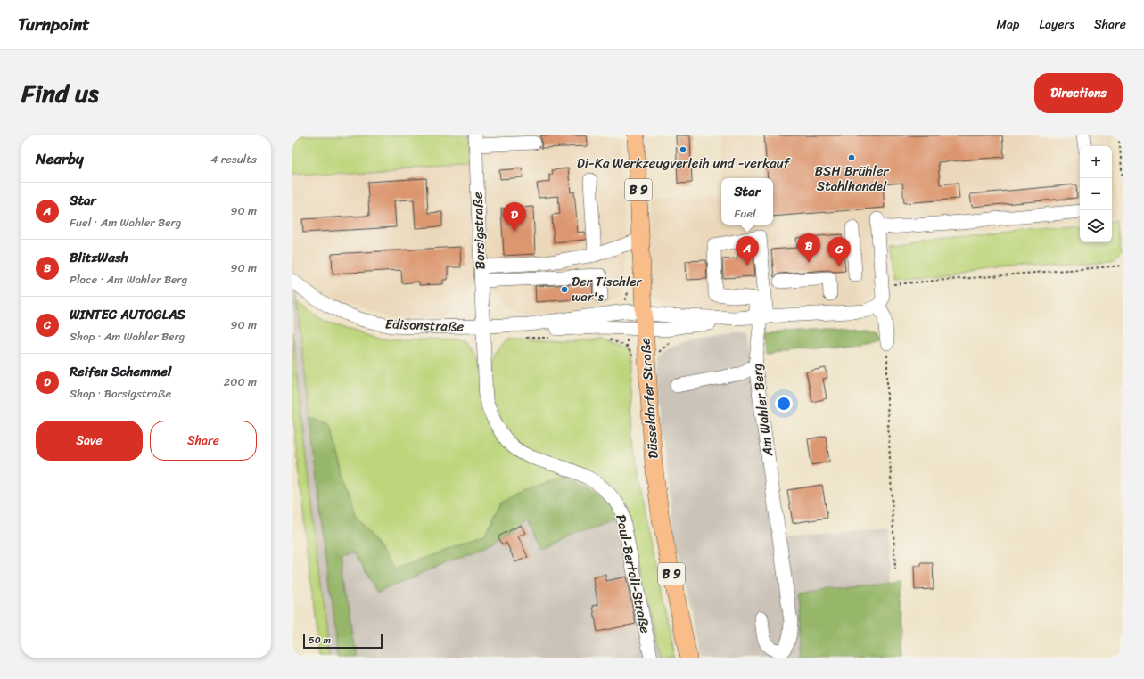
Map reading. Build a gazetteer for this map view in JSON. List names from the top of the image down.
{
  "streets": {
    "main road": ["B 9", "Düsseldorfer Straße"],
    "street": [
      "Borsigstraße",
      "Edisonstraße",
      "Am Wahler Berg",
      "Paul-Bertoli-Straße"
    ]
  },
  "crossings": [
    ["Borsigstraße", "Edisonstraße"],
    ["Borsigstraße", "Paul-Bertoli-Straße"],
    ["Edisonstraße", "Düsseldorfer Straße"],
    ["Edisonstraße", "Paul-Bertoli-Straße"]
  ],
  "places": ["Di-Ka Werkzeugverleih und -verkauf", "BSH Brühler Stahlhandel", "Der Tischler war's"],
  "scale_bar": "50 m",
  "page": {
    "header": "Turnpoint",
    "nav": ["Map", "Layers", "Share"],
    "title": "Find us",
    "buttons": [
      "Directions",
      ["Save", "Share"]
    ],
    "heading": ["Nearby", "4 results"],
    "map_buttons": ["+", "−"],
    "popup": ["Star", "Fuel"],
    "list": [
      {
        "mark": "A",
        "name": "Star",
        "note": "Fuel · Am Wahler Berg",
        "value": "90 m"
      },
      {
        "mark": "B",
        "name": "BlitzWash",
        "note": "Place · Am Wahler Berg",
        "value": "90 m"
      },
      {
        "mark": "C",
        "name": "WINTEC AUTOGLAS",
        "note": "Shop · Am Wahler Berg",
        "value": "90 m"
      },
      {
        "mark": "D",
        "name": "Reifen Schemmel",
        "note": "Shop · Borsigstraße",
        "value": "200 m"
      }
    ],
    "pins": [
      "D",
      "B",
      "A",
      "C"
    ],
    "scale": "50 m"
  }
}
